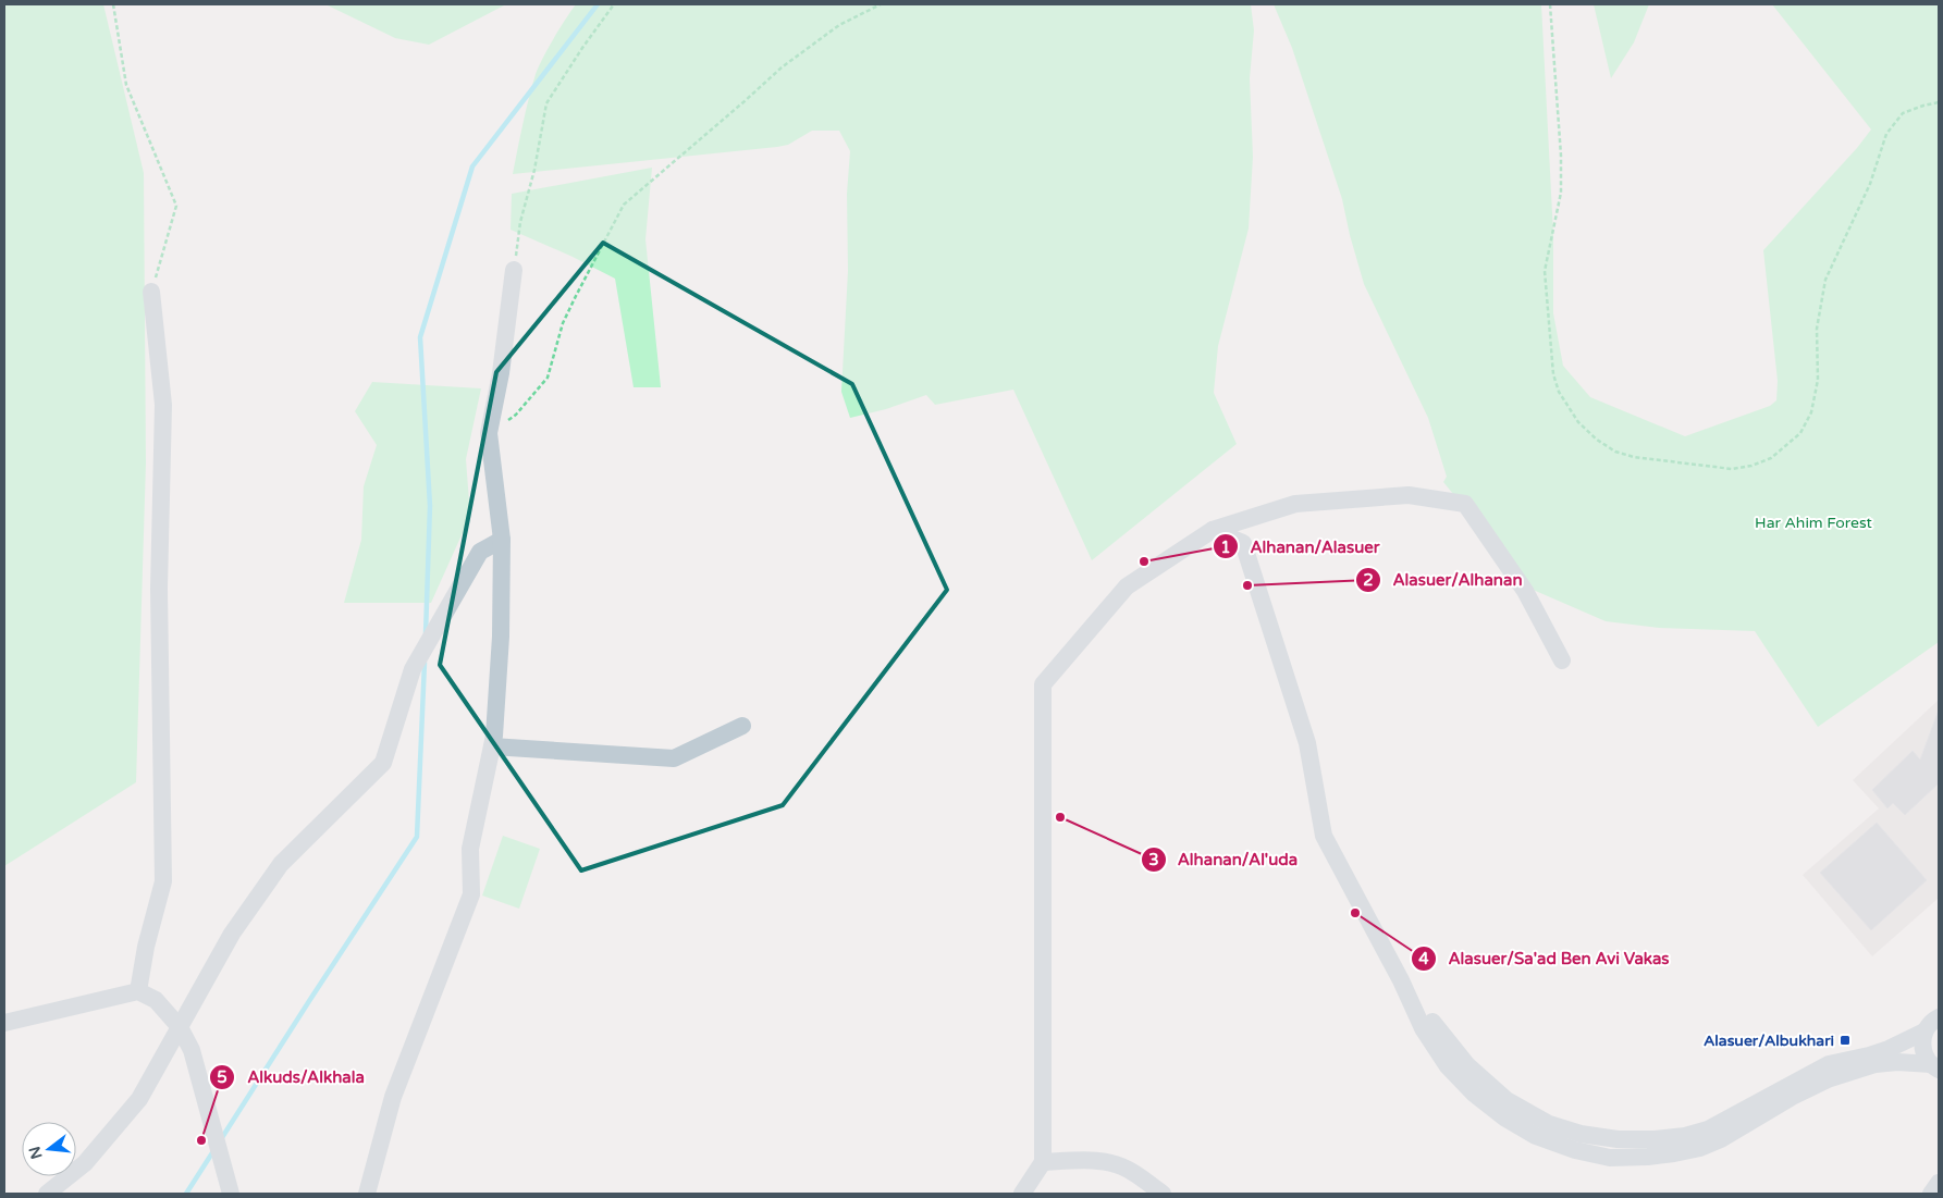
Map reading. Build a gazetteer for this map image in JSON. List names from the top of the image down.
{
  "parks": ["Har Ahim Forest"],
  "places": {
    "other": [
      "Alhanan/Alasuer",
      "Alasuer/Alhanan",
      "Alhanan/Al'uda",
      "Alasuer/Sa'ad Ben Avi Vakas",
      "Alkuds/Alkhala"
    ],
    "transit": ["Alasuer/Albukhari"]
  },
  "north": "left"
}
